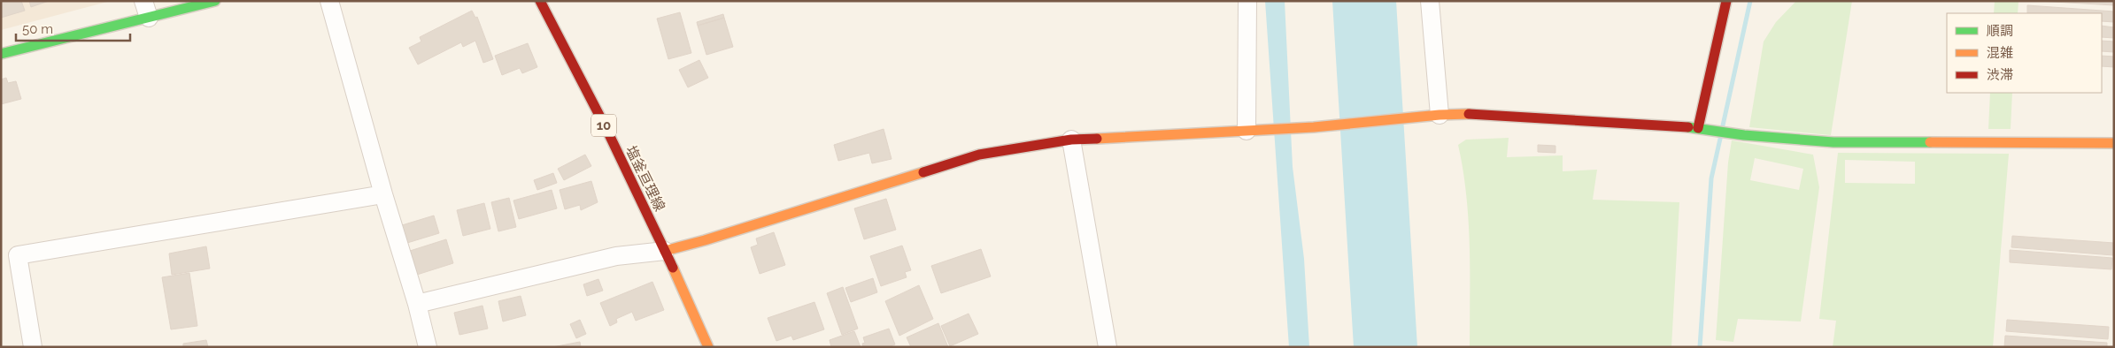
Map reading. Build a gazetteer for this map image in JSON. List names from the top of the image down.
{
  "streets": {
    "street": ["10", "塩釜亘理線"]
  },
  "legend": ["順調", "混雑", "渋滞"],
  "scale_bar": "50 m"
}
